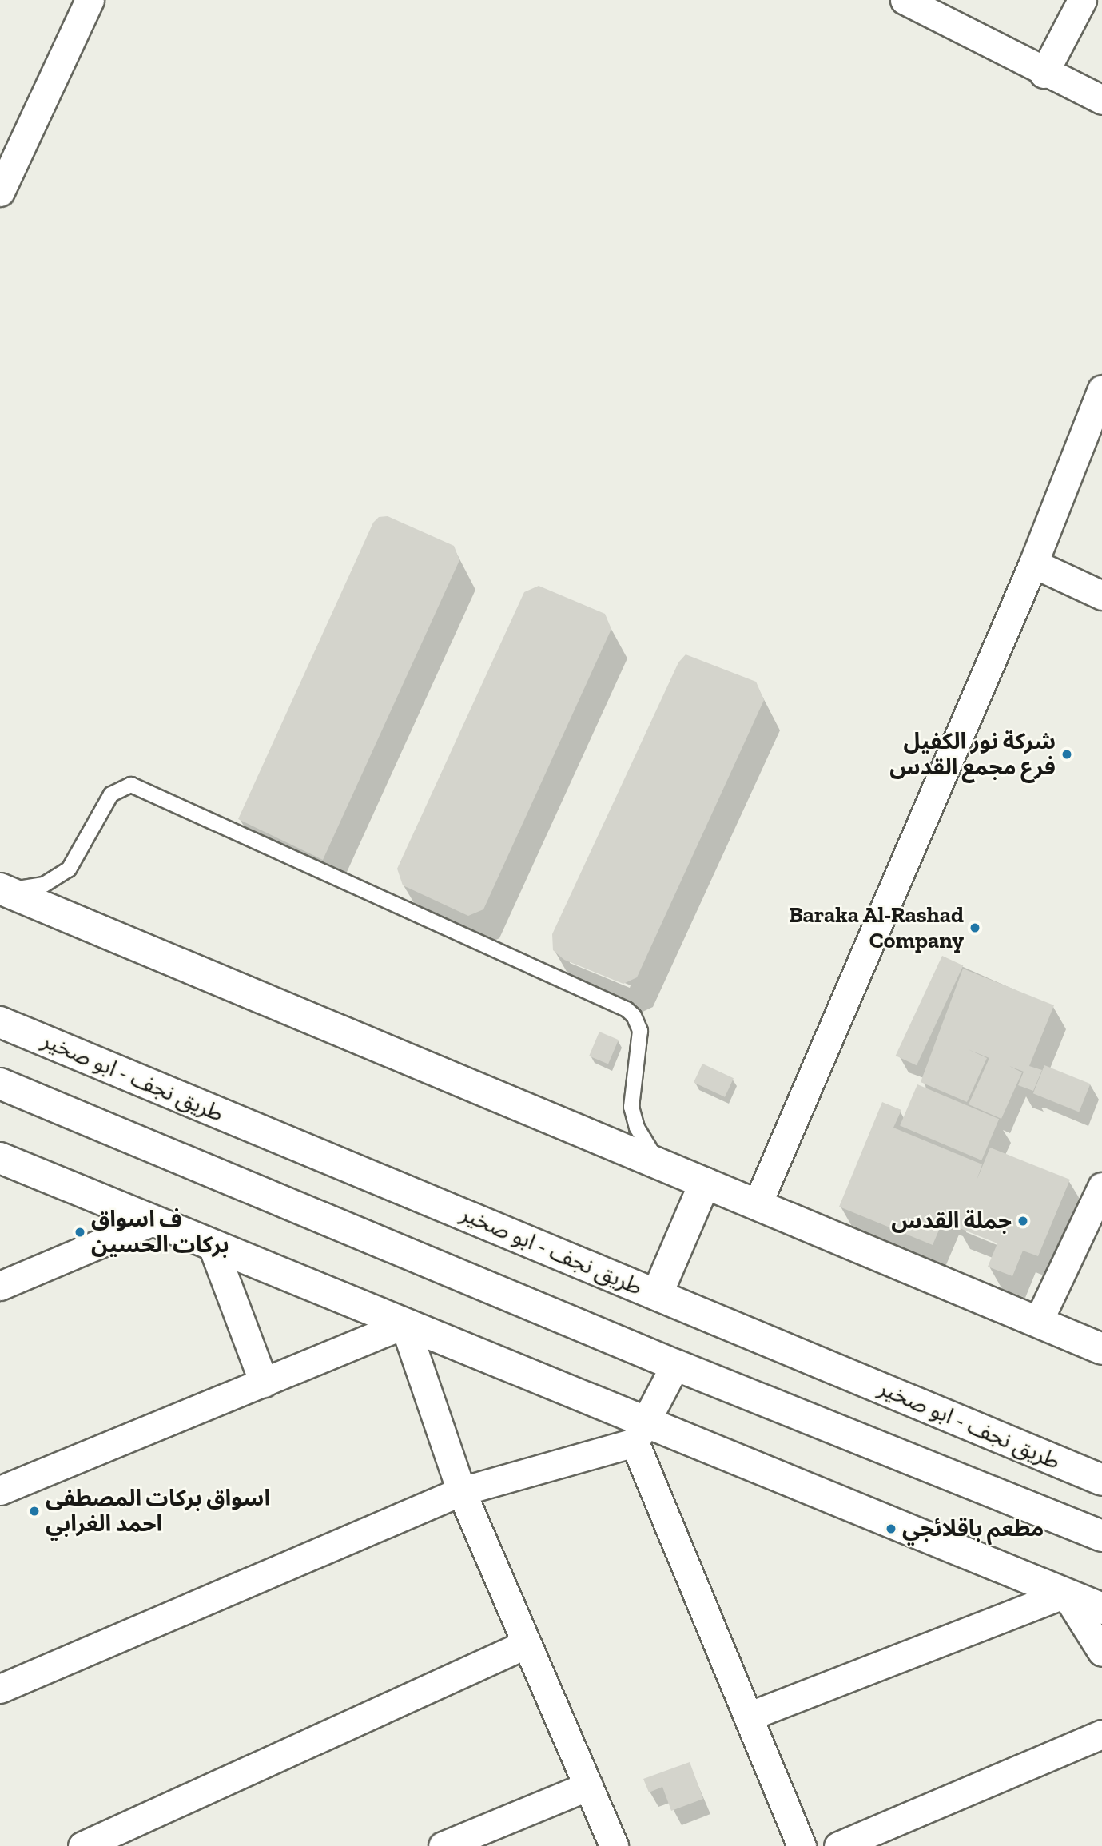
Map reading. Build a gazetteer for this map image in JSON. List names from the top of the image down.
{
  "streets": {
    "main road": ["طريق نجف - ابو صخير"]
  },
  "places": [
    "شركة نور الكفيل فرع مجمع القدس",
    "Baraka Al-Rashad Company",
    "جملة القدس",
    "ف اسواق بركات الحسين",
    "اسواق بركات المصطفى احمد الغرابي",
    "مطعم باقلائجي"
  ]
}
